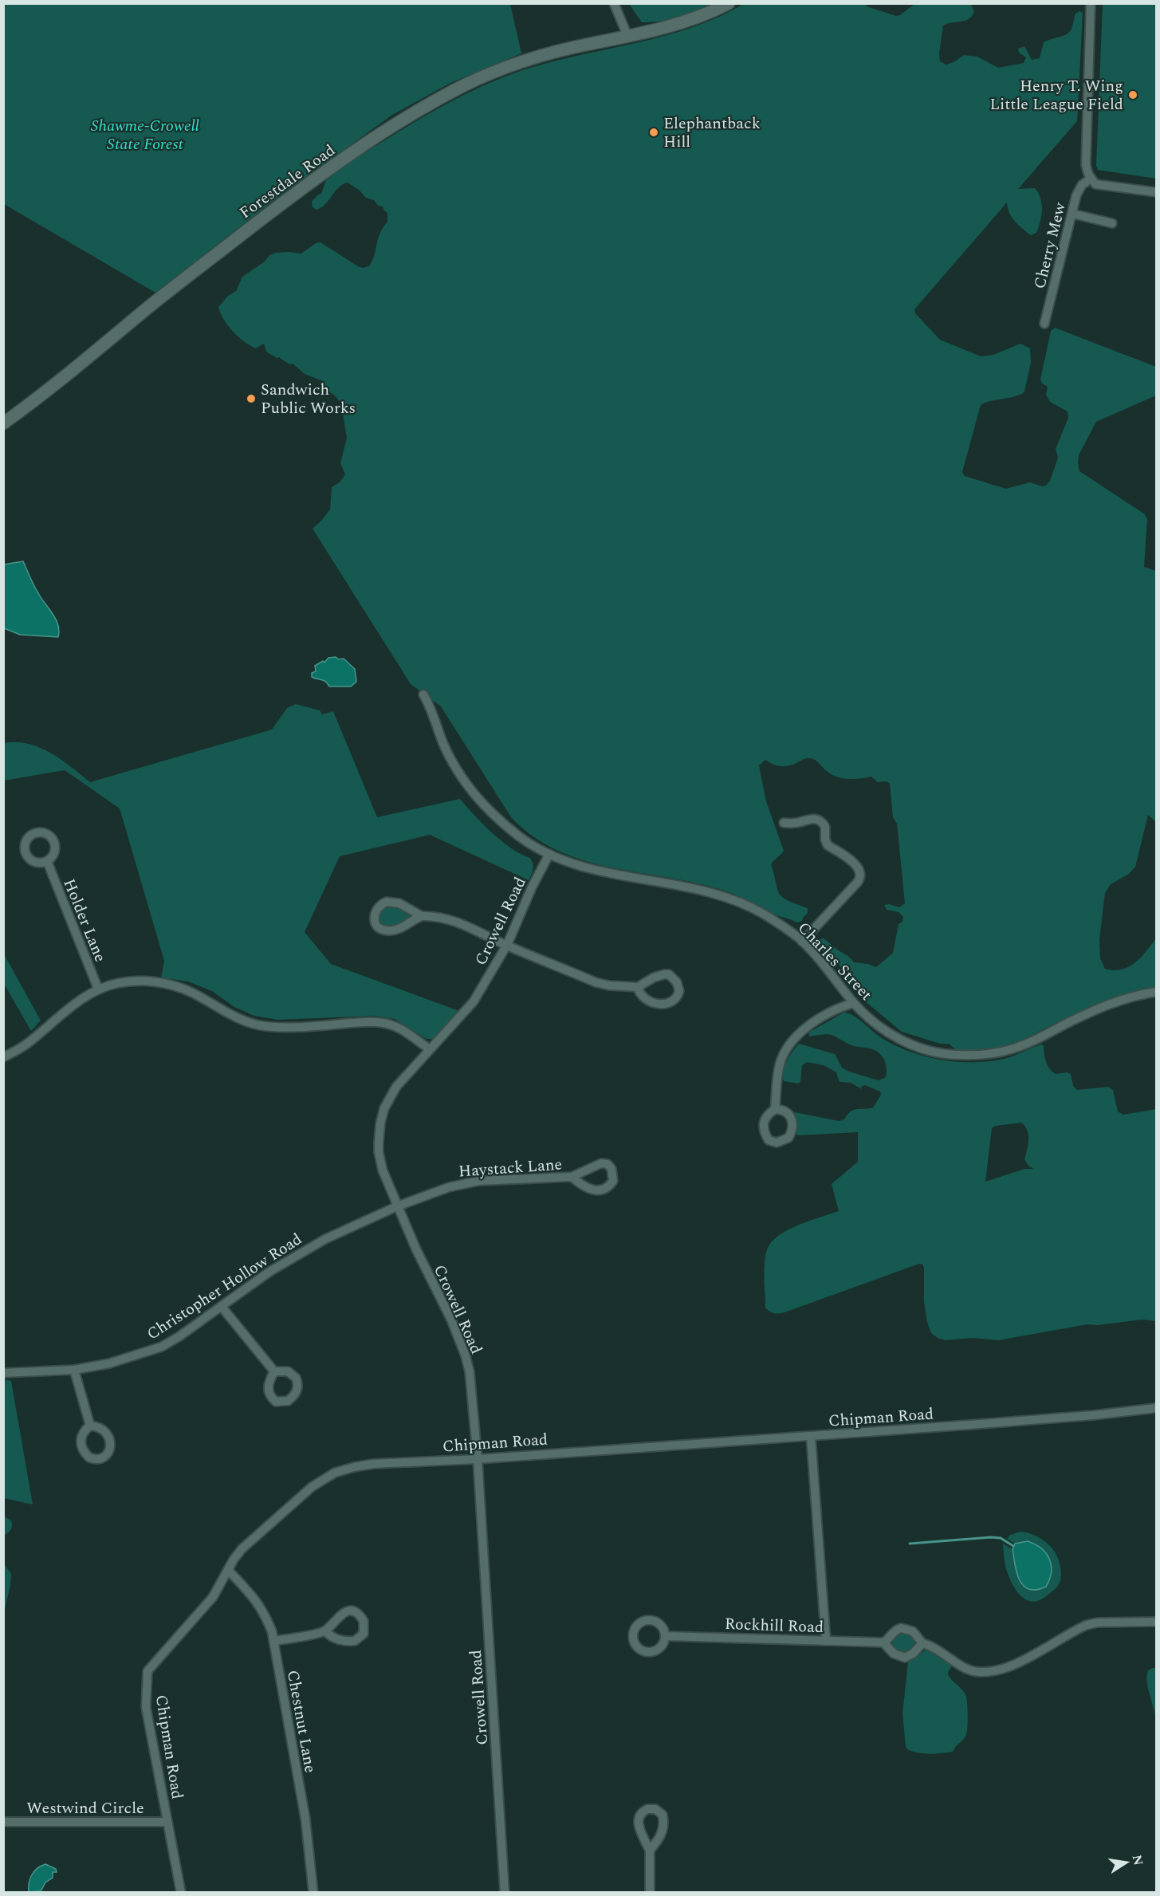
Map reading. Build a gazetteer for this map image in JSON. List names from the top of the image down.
{
  "streets": {
    "main road": ["Forestdale Road"],
    "street": [
      "Cherry Mew",
      "Holder Lane",
      "Crowell Road",
      "Charles Street",
      "Haystack Lane",
      "Christopher Hollow Road",
      "Chipman Road",
      "Rockhill Road",
      "Chestnut Lane",
      "Westwind Circle"
    ]
  },
  "crossings": [
    ["Crowell Road", "Charles Street"],
    ["Crowell Road", "Haystack Lane"],
    ["Crowell Road", "Christopher Hollow Road"],
    ["Crowell Road", "Chipman Road"],
    ["Haystack Lane", "Christopher Hollow Road"],
    ["Chipman Road", "Chestnut Lane"],
    ["Chipman Road", "Westwind Circle"]
  ],
  "parks": ["Shawme-Crowell State Forest"],
  "places": ["Henry T. Wing Little League Field", "Elephantback Hill", "Sandwich Public Works"],
  "north": "right"
}
